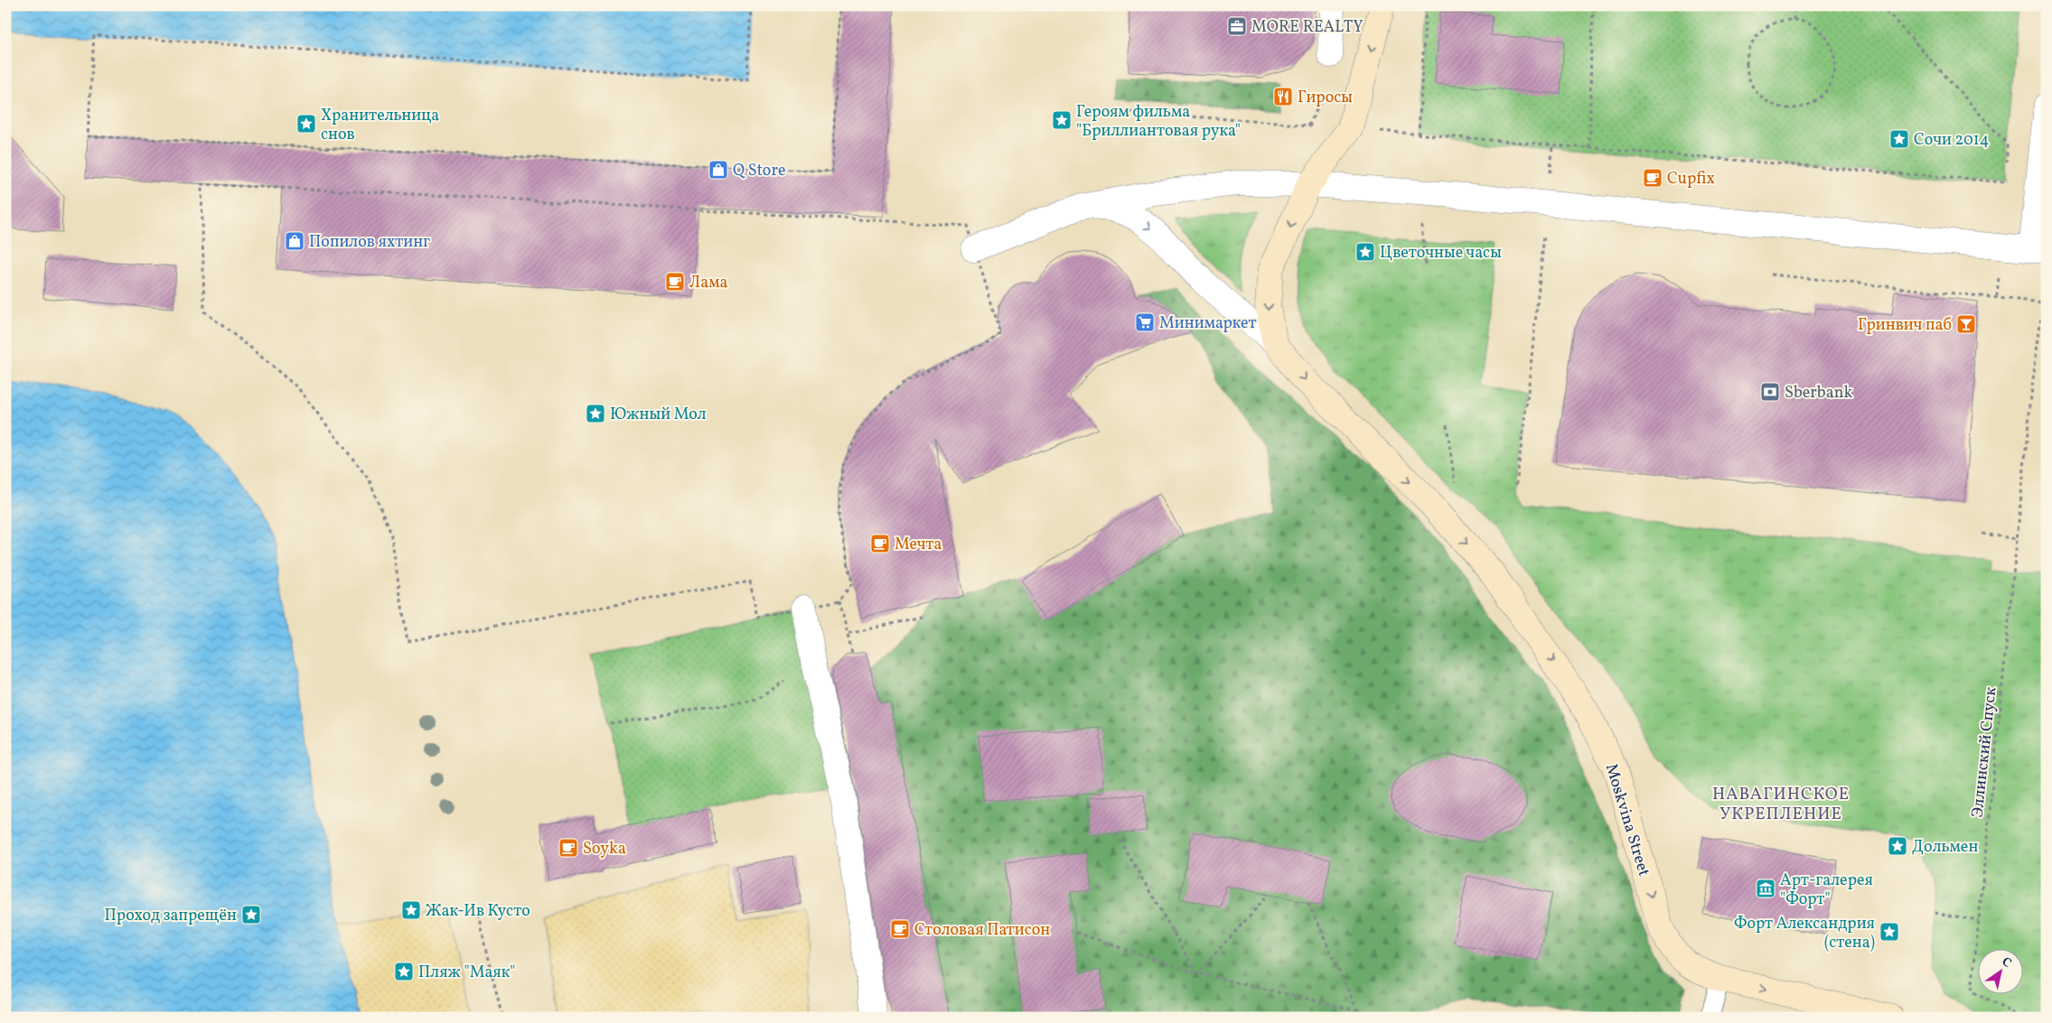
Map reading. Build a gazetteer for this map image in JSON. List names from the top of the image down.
{
  "streets": {
    "main road": ["Moskvina Street"],
    "path": ["Эллинский Спуск"]
  },
  "one_way": ["Moskvina Street"],
  "districts": ["НАВАГИНСКОЕ УКРЕПЛЕНИЕ"],
  "places": {
    "office": ["MORE REALTY"],
    "restaurant": ["Гиросы"],
    "place": [
      "Героям фильма \"Бриллиантовая рука\"",
      "Хранительница снов",
      "Сочи 2014",
      "Цветочные часы",
      "Южный Мол",
      "Дольмен",
      "Жак-Ив Кусто",
      "Проход запрещён",
      "Форт Александрия (стена)",
      "Пляж \"Маяк\""
    ],
    "shop": ["Q Store", "Попилов яхтинг"],
    "cafe": [
      "Cupfix",
      "Лама",
      "Мечта",
      "Soyka",
      "Столовая Патисон"
    ],
    "supermarket": ["Минимаркет"],
    "bar": ["Гринвич паб"],
    "bank": ["Sberbank"],
    "museum": ["Арт-галерея \"Форт\""]
  },
  "north": "top right"
}
